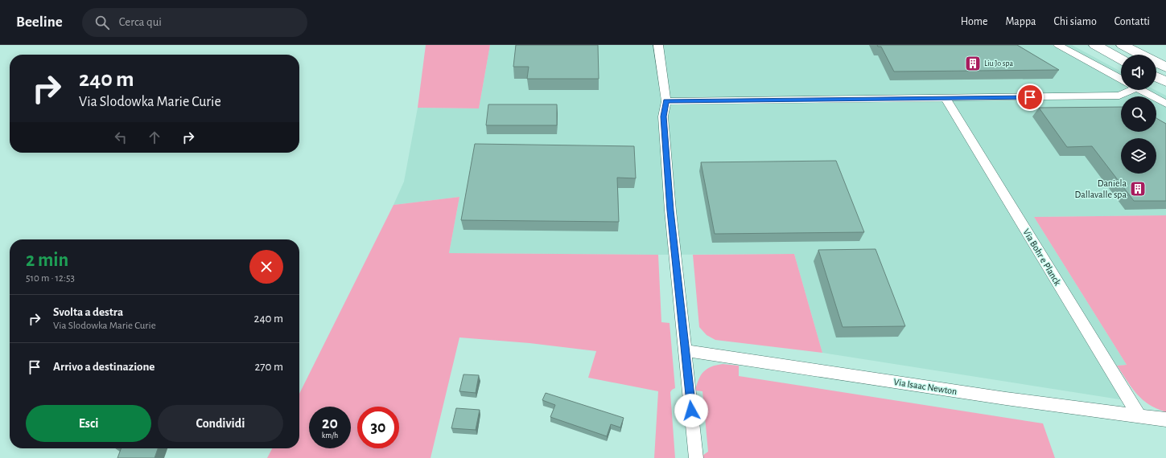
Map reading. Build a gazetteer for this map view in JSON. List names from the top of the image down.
{
  "streets": {
    "street": ["Via Bohr e Planck", "Via Isaac Newton"]
  },
  "crossings": [
    ["Via Bohr e Planck", "Via Isaac Newton"]
  ],
  "places": {
    "building": ["Liu Jo spa", "Daniela Dallavalle spa"]
  },
  "page": {
    "header": "Beeline",
    "search": "Cerca qui",
    "nav": [
      "Home",
      "Mappa",
      "Chi siamo",
      "Contatti"
    ],
    "turn": ["240 m", "Via Slodowka Marie Curie"],
    "heading": ["2 min", "510 m · 12:53"],
    "list": [
      {
        "name": "Svolta a destra",
        "note": "Via Slodowka Marie Curie",
        "value": "240 m"
      },
      {
        "name": "Arrivo a destinazione",
        "value": "270 m"
      }
    ],
    "buttons": ["Esci", "Condividi"],
    "speed": "20 km/h",
    "limit": "30"
  }
}
